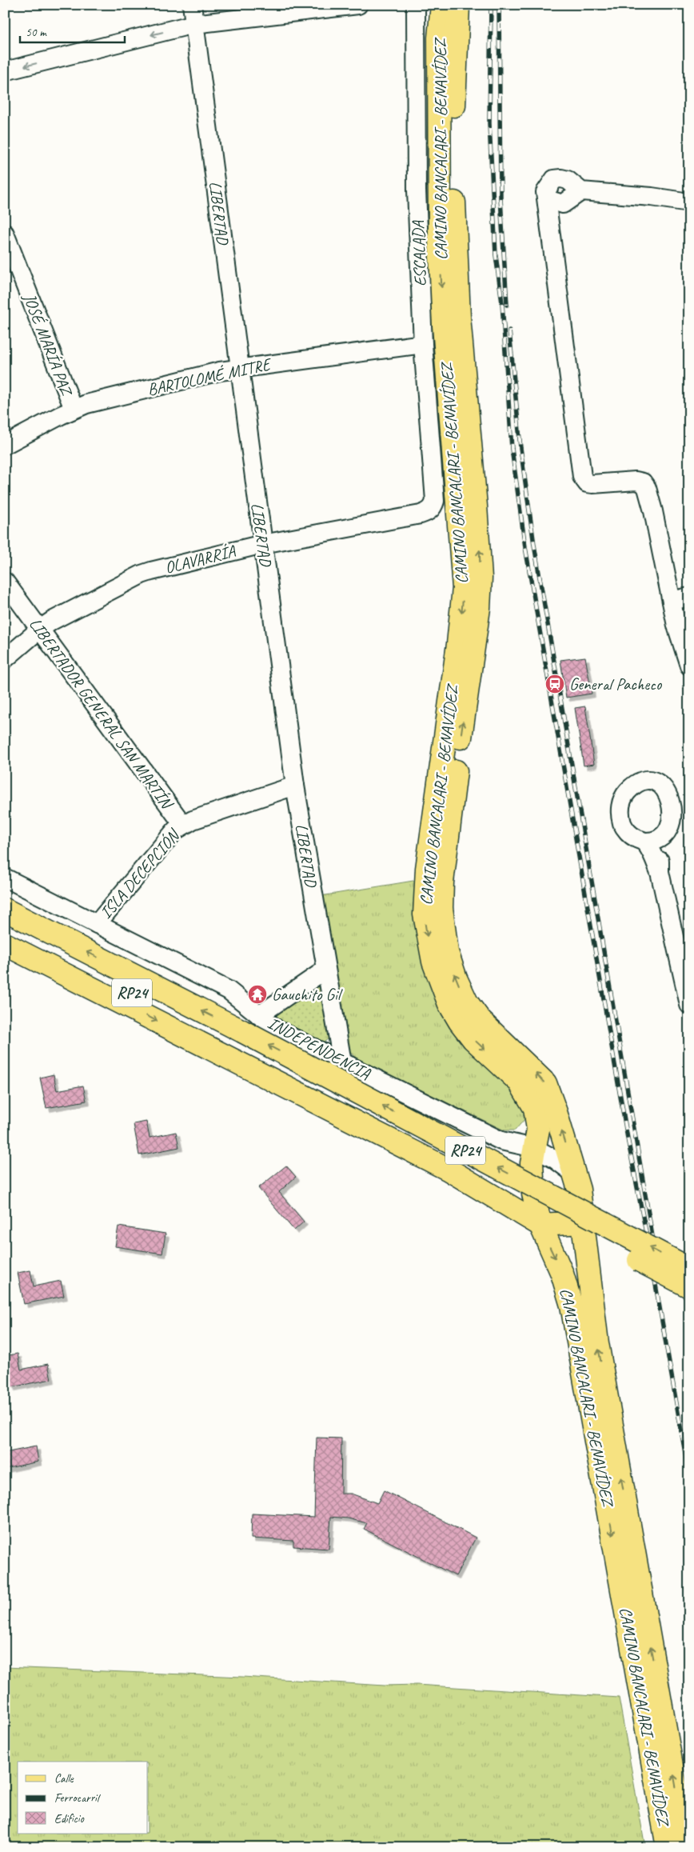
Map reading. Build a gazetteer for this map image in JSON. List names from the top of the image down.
{
  "streets": {
    "main road": ["CAMINO BANCALARI - BENAVÍDEZ", "RP24"],
    "street": [
      "LIBERTAD",
      "ESCALADA",
      "JOSÉ MARÍA PAZ",
      "BARTOLOMÉ MITRE",
      "OLAVARRÍA",
      "LIBERTADOR GENERAL SAN MARTÍN",
      "ISLA DECEPCIÓN",
      "INDEPENDENCIA"
    ]
  },
  "crossings": [
    ["CAMINO BANCALARI - BENAVÍDEZ", "INDEPENDENCIA"],
    ["LIBERTAD", "BARTOLOMÉ MITRE"],
    ["LIBERTAD", "OLAVARRÍA"],
    ["LIBERTAD", "ISLA DECEPCIÓN"],
    ["LIBERTAD", "INDEPENDENCIA"],
    ["ESCALADA", "BARTOLOMÉ MITRE"],
    ["ESCALADA", "OLAVARRÍA"],
    ["JOSÉ MARÍA PAZ", "BARTOLOMÉ MITRE"],
    ["OLAVARRÍA", "LIBERTADOR GENERAL SAN MARTÍN"],
    ["LIBERTADOR GENERAL SAN MARTÍN", "ISLA DECEPCIÓN"],
    ["ISLA DECEPCIÓN", "INDEPENDENCIA"]
  ],
  "places": {
    "station": ["General Pacheco"],
    "temple": ["Gauchito Gil"]
  },
  "legend": ["Calle", "Ferrocarril", "Edificio"],
  "scale_bar": "50 m"
}
